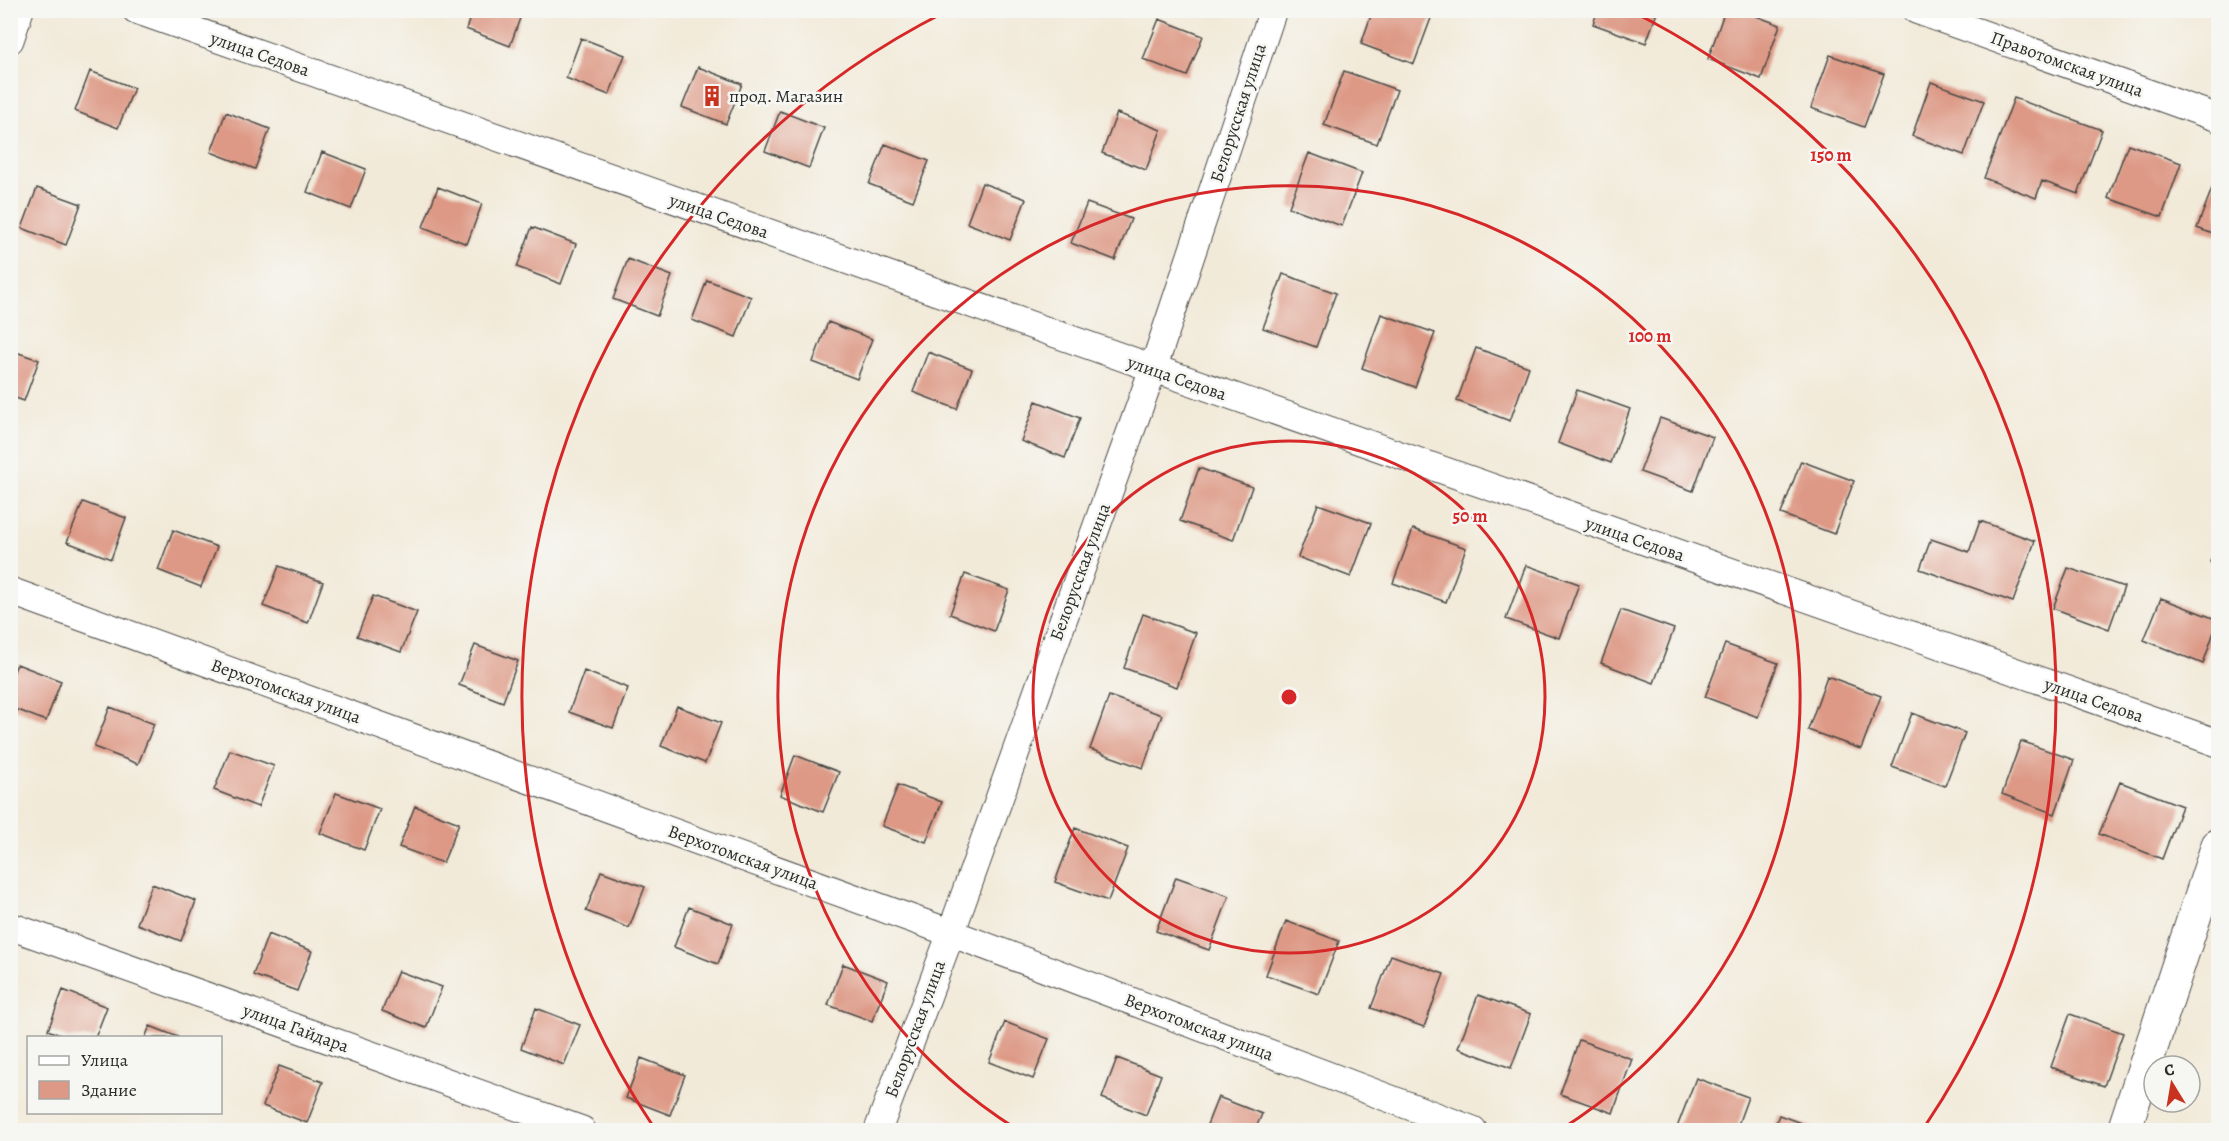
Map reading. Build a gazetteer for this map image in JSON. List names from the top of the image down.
{
  "streets": {
    "street": [
      "улица Седова",
      "Правотомская улица",
      "Белорусская улица",
      "Верхотомская улица",
      "улица Гайдара"
    ]
  },
  "crossings": [
    ["улица Седова", "Белорусская улица"],
    ["Белорусская улица", "Верхотомская улица"]
  ],
  "places": {
    "building": ["прод. Магазин"]
  },
  "legend": ["Улица", "Здание"],
  "north": "top",
  "rings": ["150 m", "100 m", "50 m"]
}
